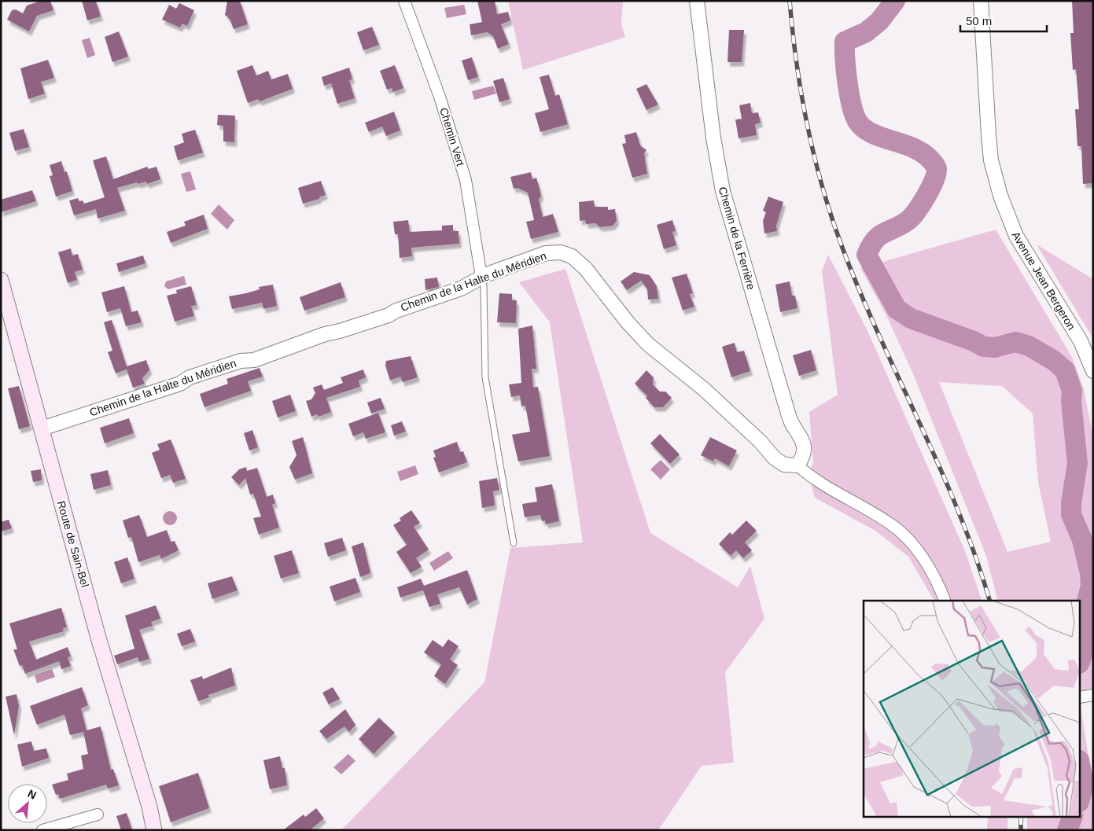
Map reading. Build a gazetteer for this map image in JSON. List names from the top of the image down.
{
  "streets": {
    "main road": ["Route de Sain-Bel"],
    "street": [
      "Chemin Vert",
      "Chemin de la Ferrière",
      "Avenue Jean Bergeron",
      "Chemin de la Halte du Méridien"
    ]
  },
  "crossings": [
    ["Chemin Vert", "Chemin de la Halte du Méridien"],
    ["Chemin de la Ferrière", "Chemin de la Halte du Méridien"],
    ["Chemin de la Halte du Méridien", "Route de Sain-Bel"]
  ],
  "scale_bar": "50 m",
  "north": "top right"
}
